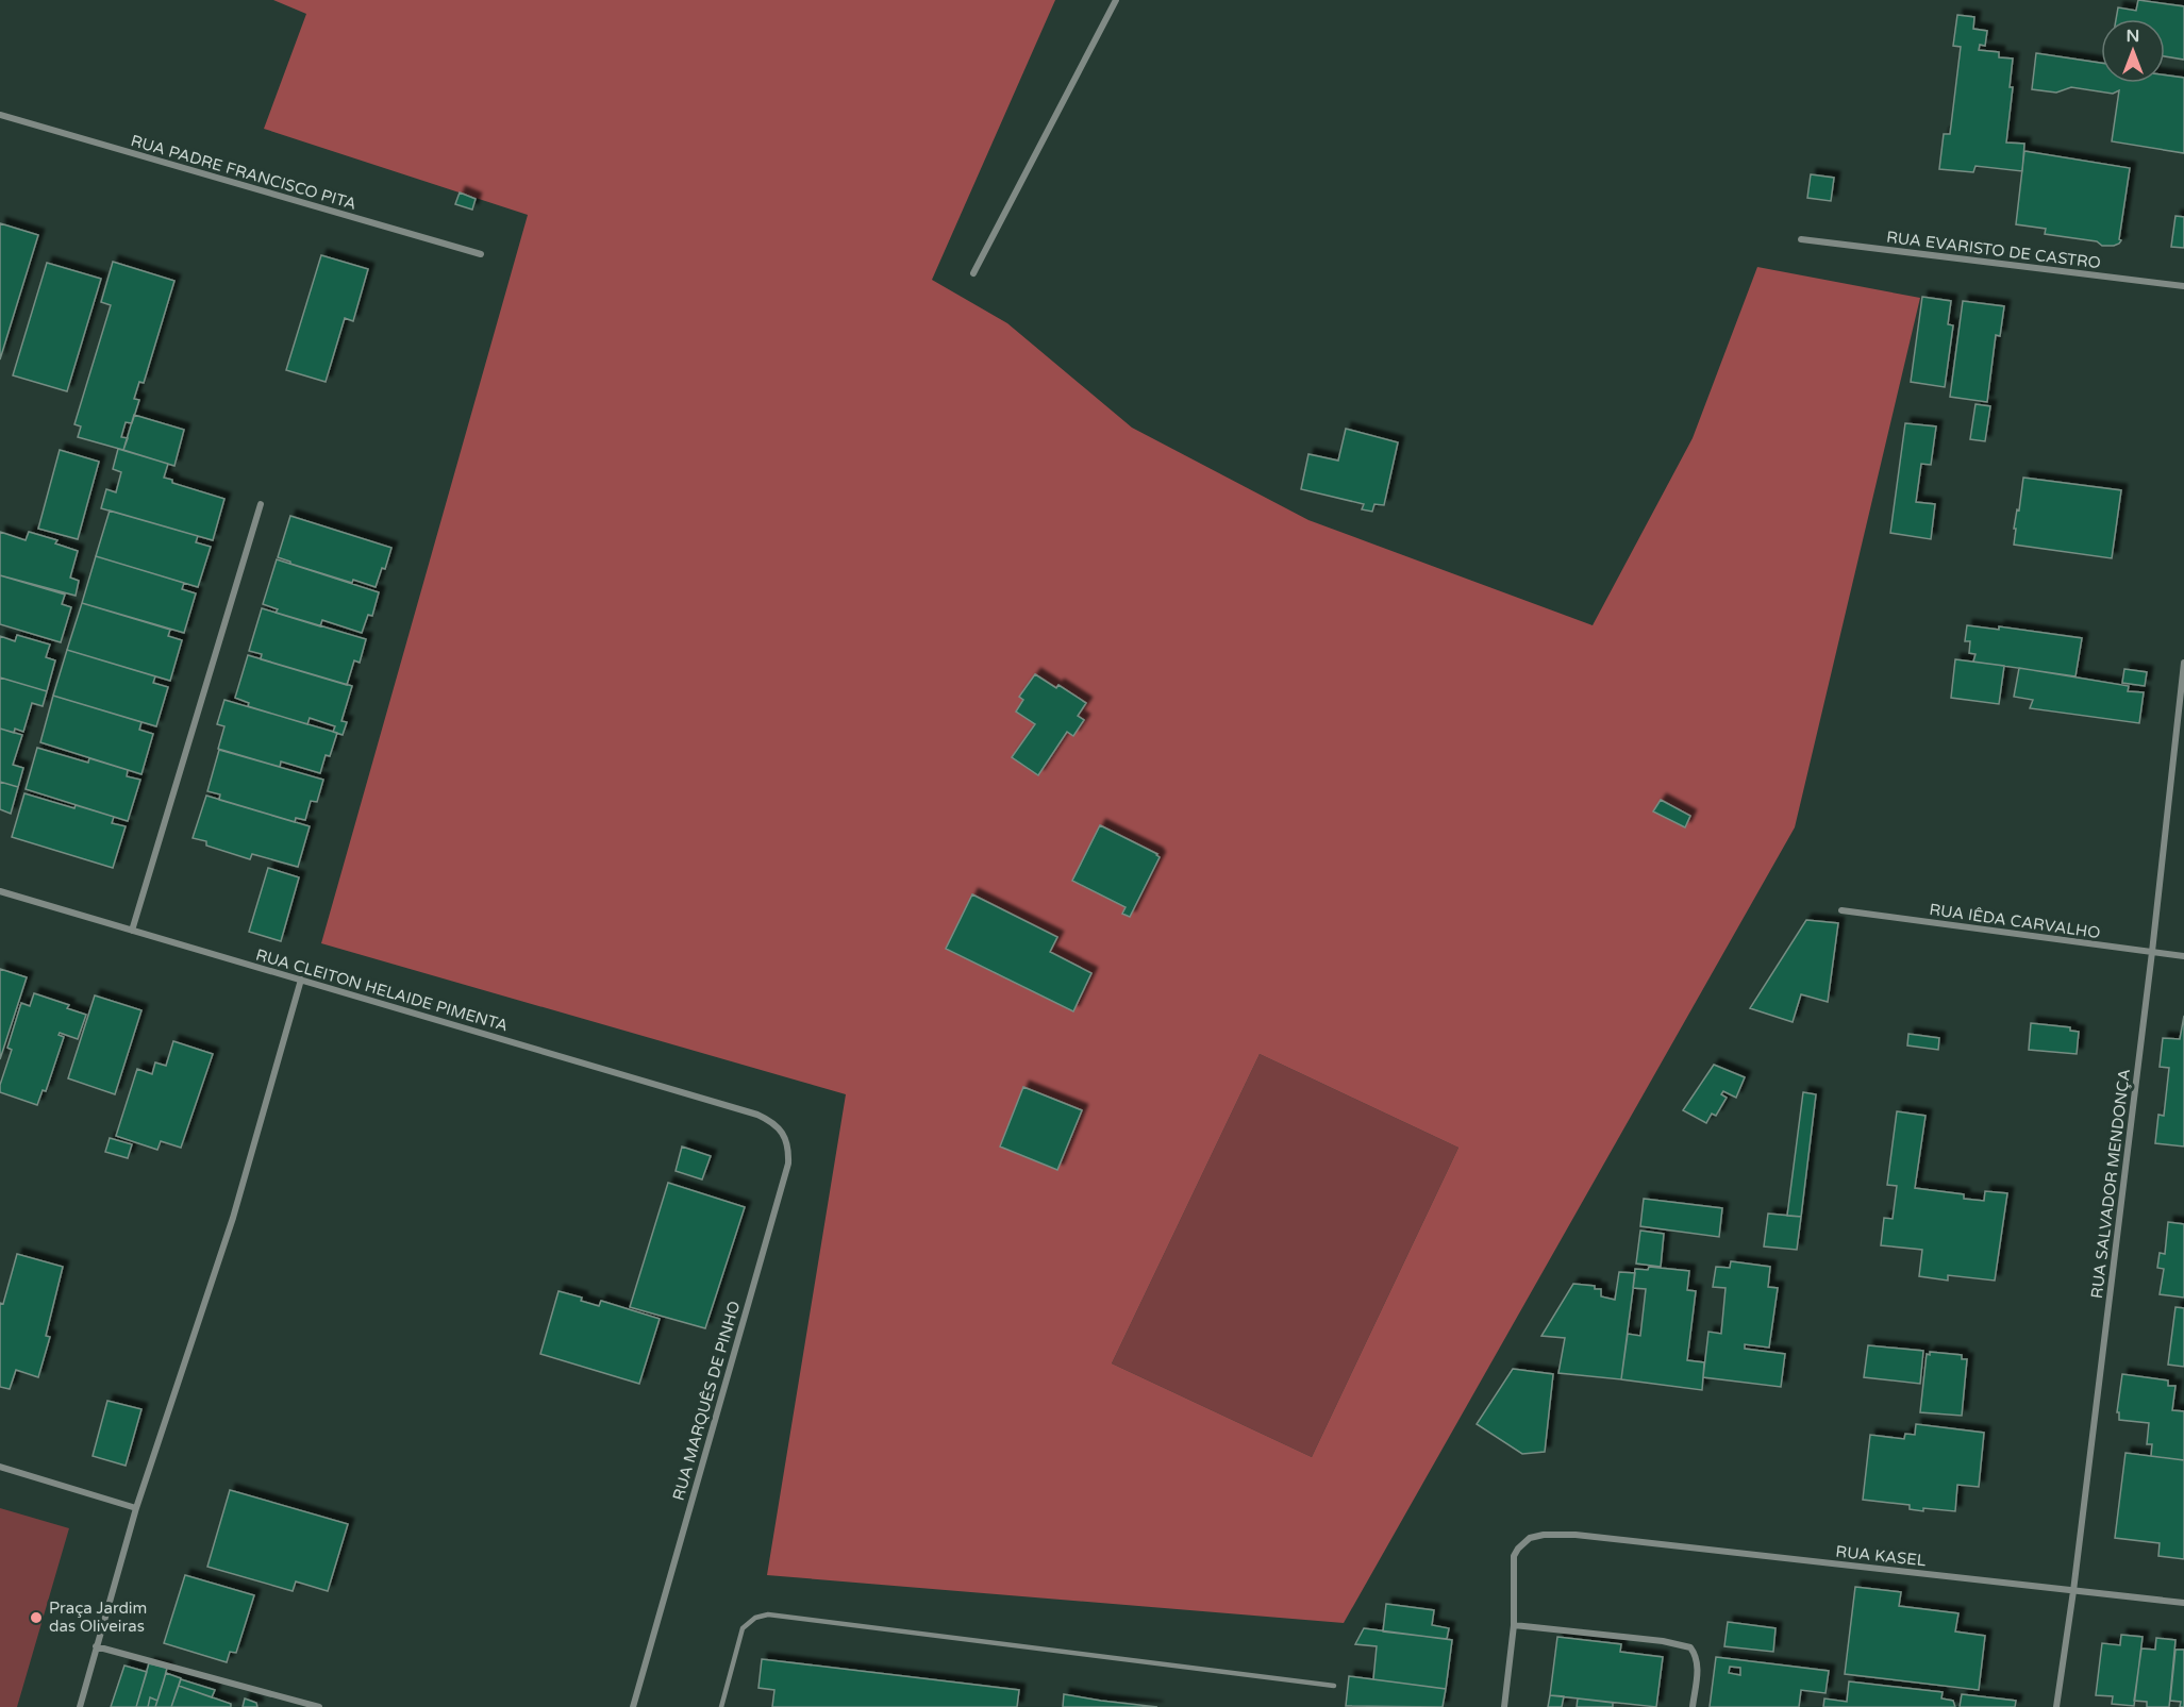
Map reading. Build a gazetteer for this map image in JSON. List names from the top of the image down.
{
  "streets": {
    "street": [
      "RUA PADRE FRANCISCO PITA",
      "RUA EVARISTO DE CASTRO",
      "RUA IÊDA CARVALHO",
      "RUA CLEITON HELAIDE PIMENTA",
      "RUA SALVADOR MENDONÇA",
      "RUA MARQUÊS DE PINHO",
      "RUA KASEL"
    ]
  },
  "crossings": [
    ["RUA IÊDA CARVALHO", "RUA SALVADOR MENDONÇA"],
    ["RUA CLEITON HELAIDE PIMENTA", "RUA MARQUÊS DE PINHO"],
    ["RUA SALVADOR MENDONÇA", "RUA KASEL"]
  ],
  "places": ["Praça Jardim das Oliveiras"],
  "north": "top"
}
